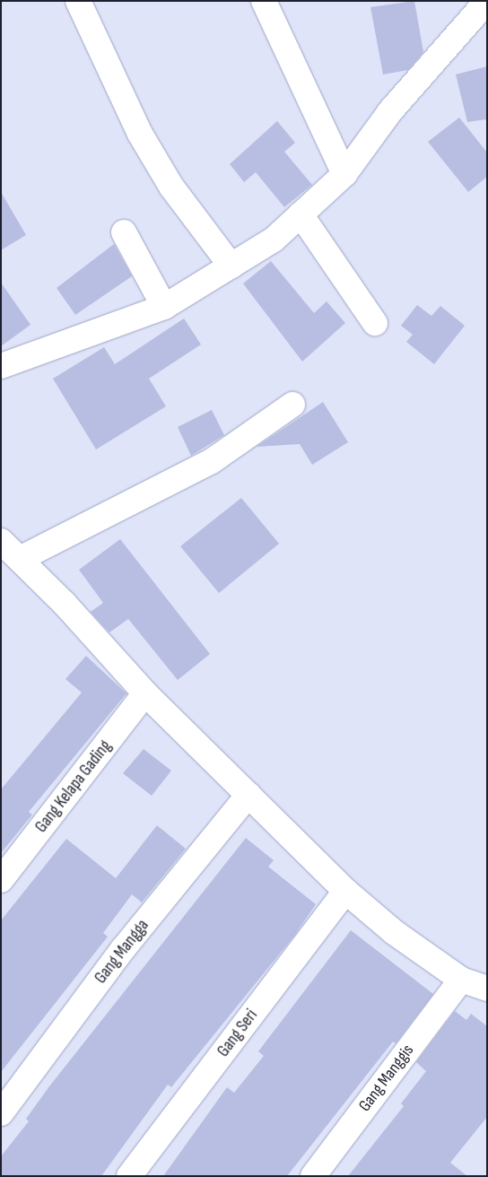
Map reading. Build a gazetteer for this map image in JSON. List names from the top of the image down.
{
  "streets": {
    "street": [
      "Gang Kelapa Gading",
      "Gang Mangga",
      "Gang Seri",
      "Gang Manggis"
    ]
  }
}
